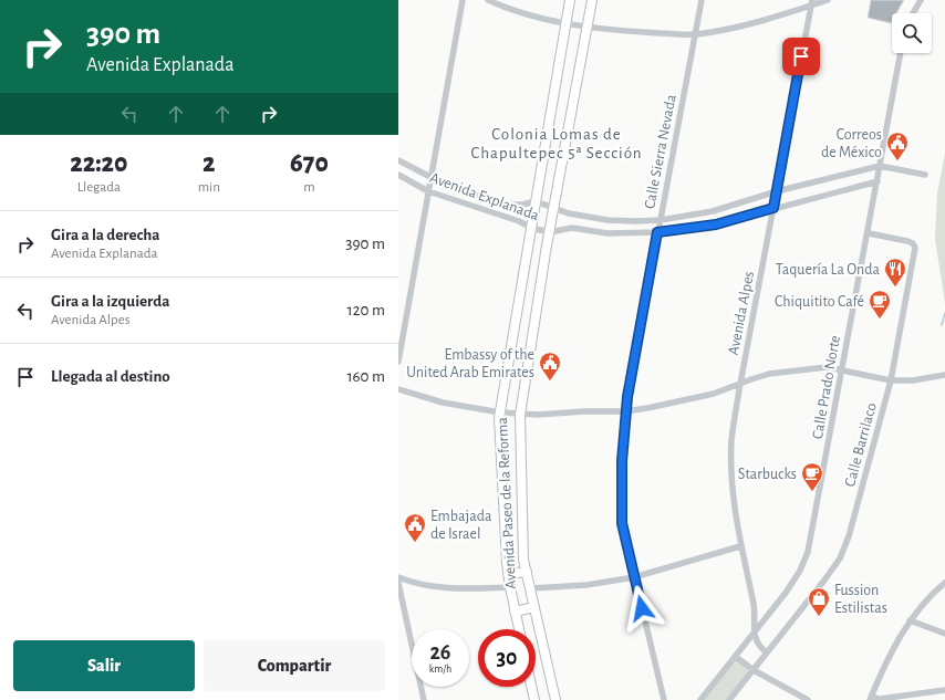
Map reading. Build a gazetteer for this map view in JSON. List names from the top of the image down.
{
  "streets": {
    "main road": ["Avenida Paseo de la Reforma"],
    "street": [
      "Calle Sierra Nevada",
      "Avenida Explanada",
      "Avenida Alpes",
      "Calle Prado Norte",
      "Calle Barrilaco"
    ]
  },
  "crossings": [
    ["Calle Sierra Nevada", "Avenida Explanada"],
    ["Avenida Explanada", "Avenida Alpes"],
    ["Avenida Explanada", "Calle Prado Norte"],
    ["Avenida Explanada", "Avenida Paseo de la Reforma"],
    ["Avenida Alpes", "Calle Prado Norte"],
    ["Calle Prado Norte", "Calle Barrilaco"]
  ],
  "districts": ["Colonia Lomas de Chapultepec 5ª Sección"],
  "places": {
    "public building": ["Correos de México", "Embassy of the United Arab Emirates", "Embajada de Israel"],
    "restaurant": ["Taquería La Onda"],
    "cafe": ["Chiquitito Café", "Starbucks"],
    "shop": ["Fussion Estilistas"]
  },
  "page": {
    "turn": ["390 m", "Avenida Explanada"],
    "eta": [
      "22:20",
      "Llegada",
      "2",
      "min",
      "670",
      "m"
    ],
    "list": [
      {
        "name": "Gira a la derecha",
        "note": "Avenida Explanada",
        "value": "390 m"
      },
      {
        "name": "Gira a la izquierda",
        "note": "Avenida Alpes",
        "value": "120 m"
      },
      {
        "name": "Llegada al destino",
        "value": "160 m"
      }
    ],
    "speed": "26 km/h",
    "limit": "30",
    "buttons": ["Salir", "Compartir"]
  }
}
